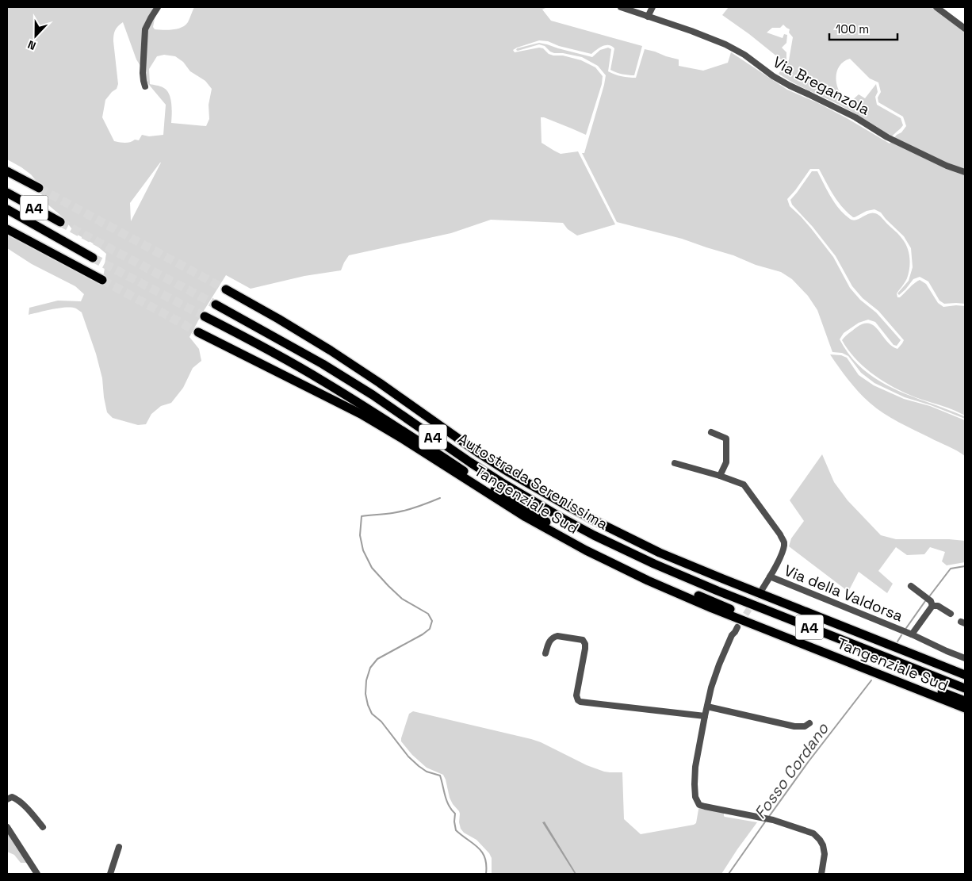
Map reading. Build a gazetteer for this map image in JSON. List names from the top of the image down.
{
  "streets": {
    "highway": ["A4", "Autostrada Serenissima", "Tangenziale Sud"],
    "street": ["Via Breganzola", "Via della Valdorsa"]
  },
  "water": ["Fosso Cordano"],
  "scale_bar": "100 m",
  "north": "bottom"
}
